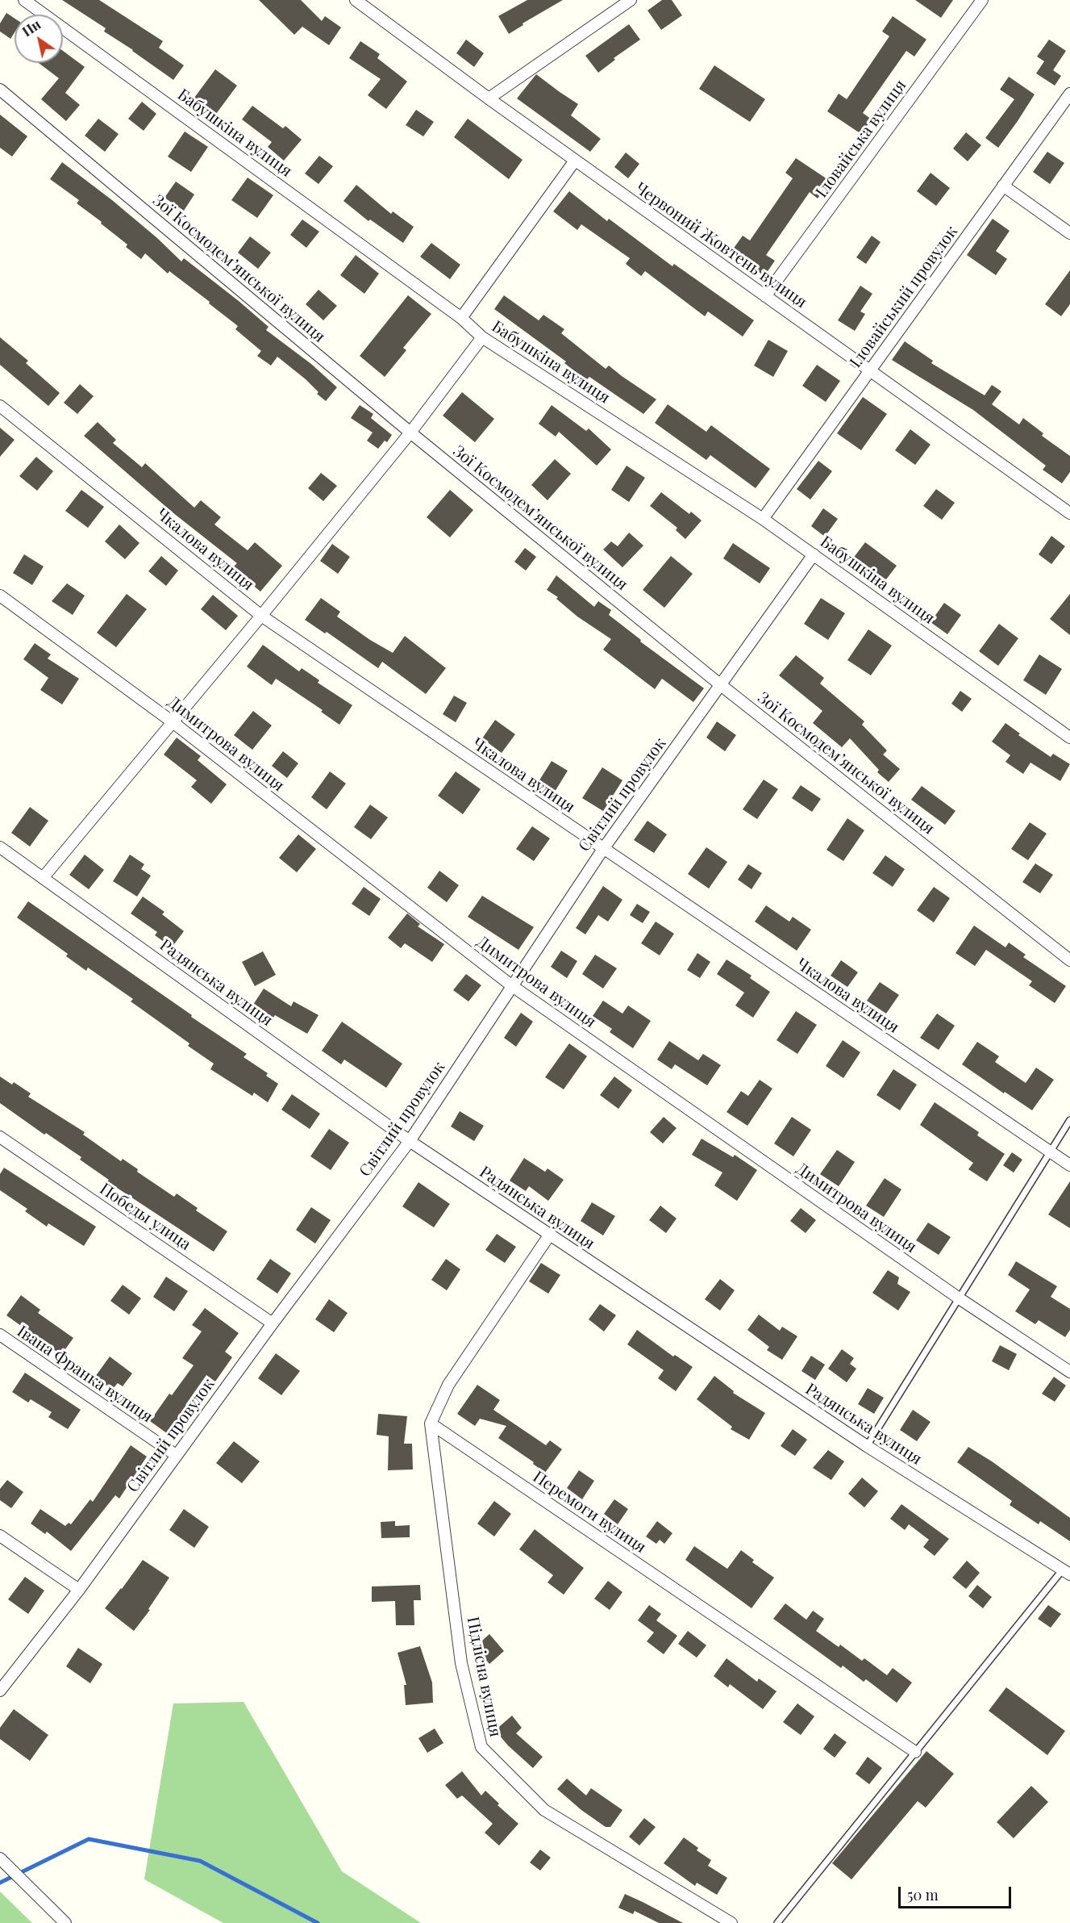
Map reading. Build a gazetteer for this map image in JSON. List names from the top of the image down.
{
  "streets": {
    "street": [
      "Бабушкіна вулиця",
      "Іловайська вулиця",
      "Червоний Жовтень вулиця",
      "Зої Космодем’янської вулиця",
      "Іловайський провулок",
      "Чкалова вулиця",
      "Димитрова вулиця",
      "Світлий провулок",
      "Радянська вулиця",
      "Победы улица",
      "Івана Франка вулиця",
      "Перемоги вулиця",
      "Підлісна вулиця"
    ]
  },
  "crossings": [
    ["Бабушкіна вулиця", "Іловайський провулок"],
    ["Бабушкіна вулиця", "Світлий провулок"],
    ["Іловайська вулиця", "Червоний Жовтень вулиця"],
    ["Червоний Жовтень вулиця", "Іловайський провулок"],
    ["Зої Космодем’янської вулиця", "Світлий провулок"],
    ["Чкалова вулиця", "Світлий провулок"],
    ["Димитрова вулиця", "Світлий провулок"],
    ["Світлий провулок", "Радянська вулиця"],
    ["Світлий провулок", "Победы улица"],
    ["Світлий провулок", "Івана Франка вулиця"],
    ["Перемоги вулиця", "Підлісна вулиця"]
  ],
  "scale_bar": "50 m",
  "north": "top left"
}
